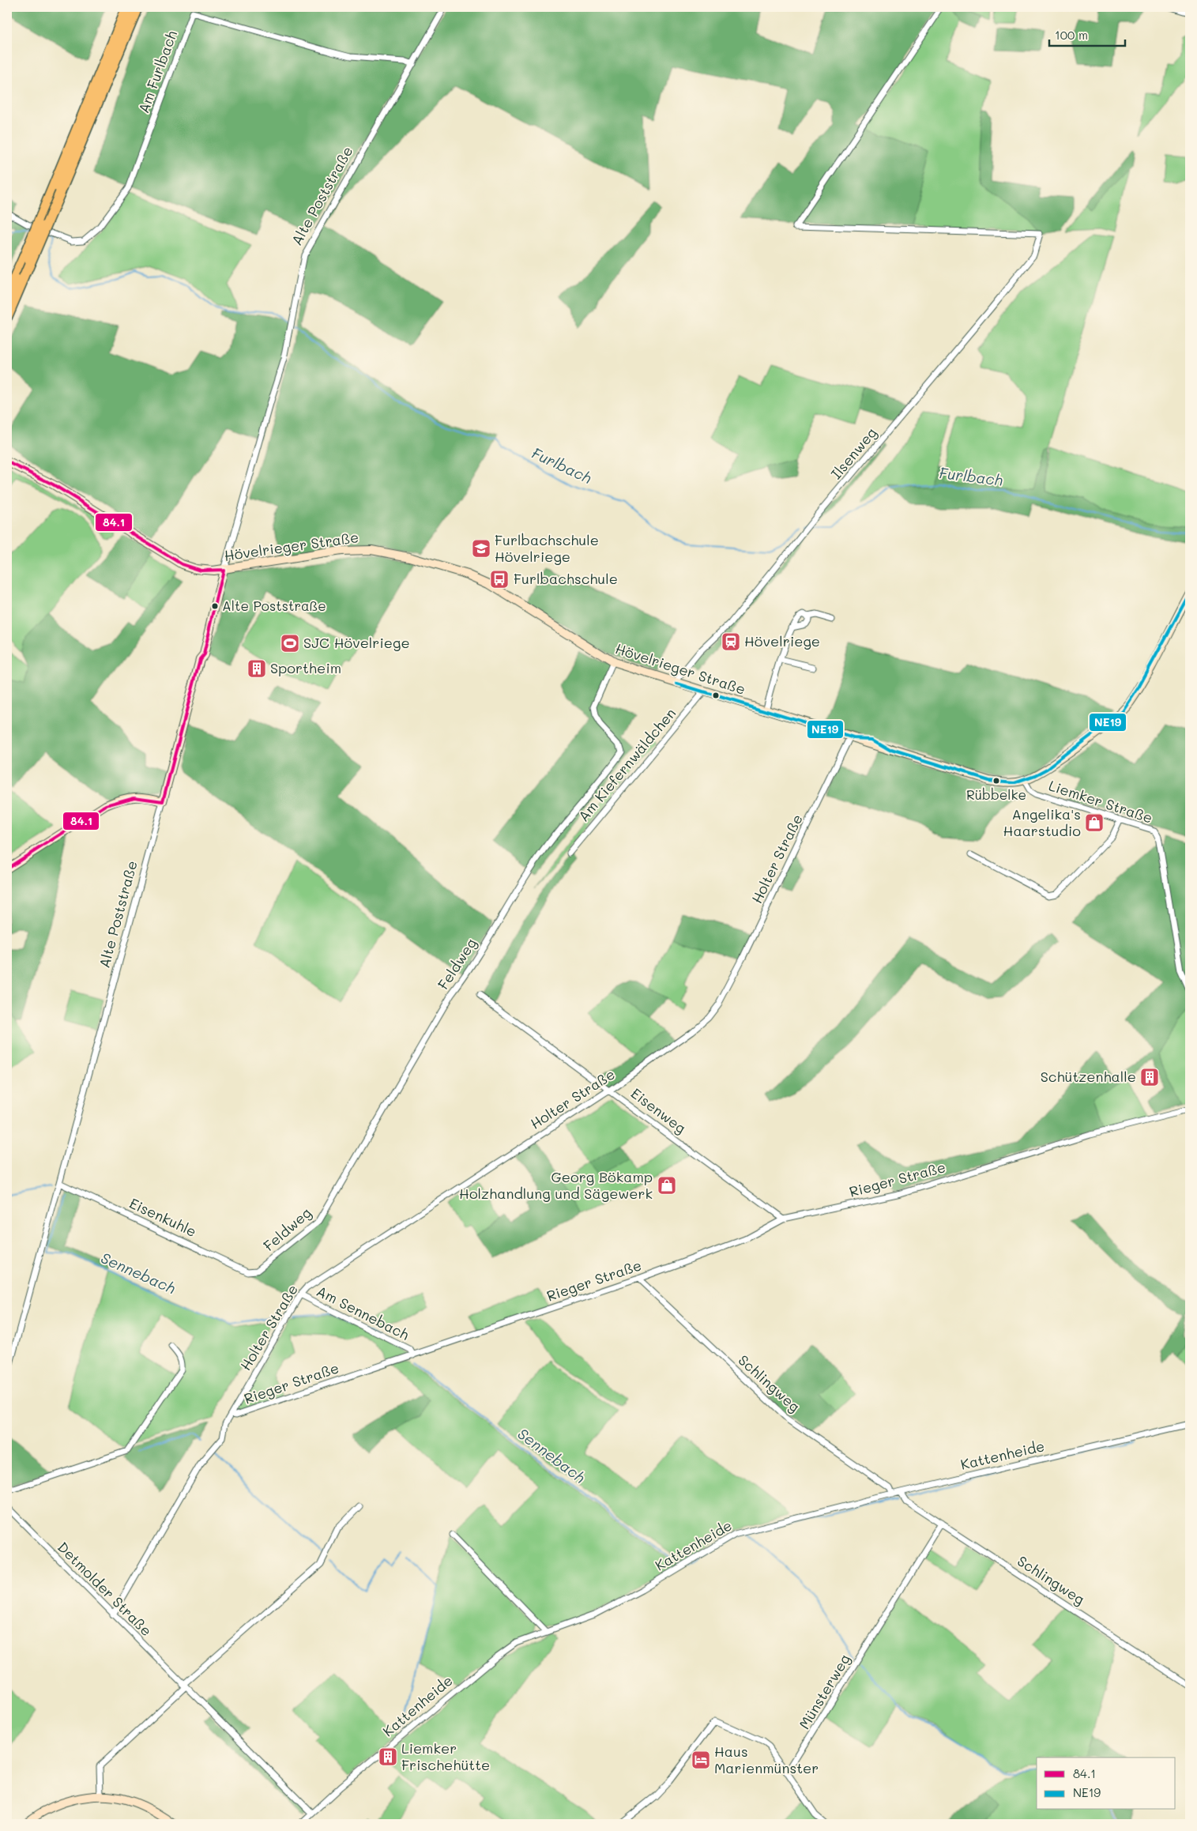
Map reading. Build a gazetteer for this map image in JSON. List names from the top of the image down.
{
  "streets": {
    "main road": ["Alte Poststraße", "Hövelrieger Straße"],
    "street": [
      "Am Furlbach",
      "Ilsenweg",
      "Am Kiefernwäldchen",
      "Liemker Straße",
      "Holter Straße",
      "Feldweg",
      "Eisenweg",
      "Rieger Straße",
      "Eisenkuhle",
      "Am Sennebach",
      "Schlingweg",
      "Kattenheide",
      "Detmolder Straße",
      "Münsterweg"
    ]
  },
  "crossings": [
    ["Am Furlbach", "Alte Poststraße"],
    ["Alte Poststraße", "Hövelrieger Straße"],
    ["Alte Poststraße", "Eisenkuhle"],
    ["Ilsenweg", "Hövelrieger Straße"],
    ["Hövelrieger Straße", "Am Kiefernwäldchen"],
    ["Hövelrieger Straße", "Liemker Straße"],
    ["Hövelrieger Straße", "Holter Straße"],
    ["Hövelrieger Straße", "Feldweg"],
    ["Holter Straße", "Eisenweg"],
    ["Holter Straße", "Rieger Straße"],
    ["Holter Straße", "Am Sennebach"],
    ["Feldweg", "Eisenkuhle"],
    ["Eisenweg", "Rieger Straße"],
    ["Rieger Straße", "Am Sennebach"],
    ["Rieger Straße", "Schlingweg"],
    ["Rieger Straße", "Detmolder Straße"],
    ["Schlingweg", "Kattenheide"],
    ["Schlingweg", "Münsterweg"],
    ["Kattenheide", "Detmolder Straße"]
  ],
  "water": ["Furlbach", "Sennebach"],
  "places": {
    "school or university": ["Furlbachschule Hövelriege"],
    "bus stop": ["Furlbachschule"],
    "other": ["Alte Poststraße", "Rübbelke"],
    "station": ["Hövelriege"],
    "sports": ["SJC Hövelriege"],
    "building": ["Sportheim", "Schützenhalle", "Liemker Frischehütte"],
    "shop": ["Angelika's Haarstudio", "Georg Bökamp Holzhandlung und Sägewerk"],
    "hotel": ["Haus Marienmünster"]
  },
  "lines": ["transit line 84.1", "transit line NE19"],
  "legend": ["84.1", "NE19"],
  "scale_bar": "100 m"
}
